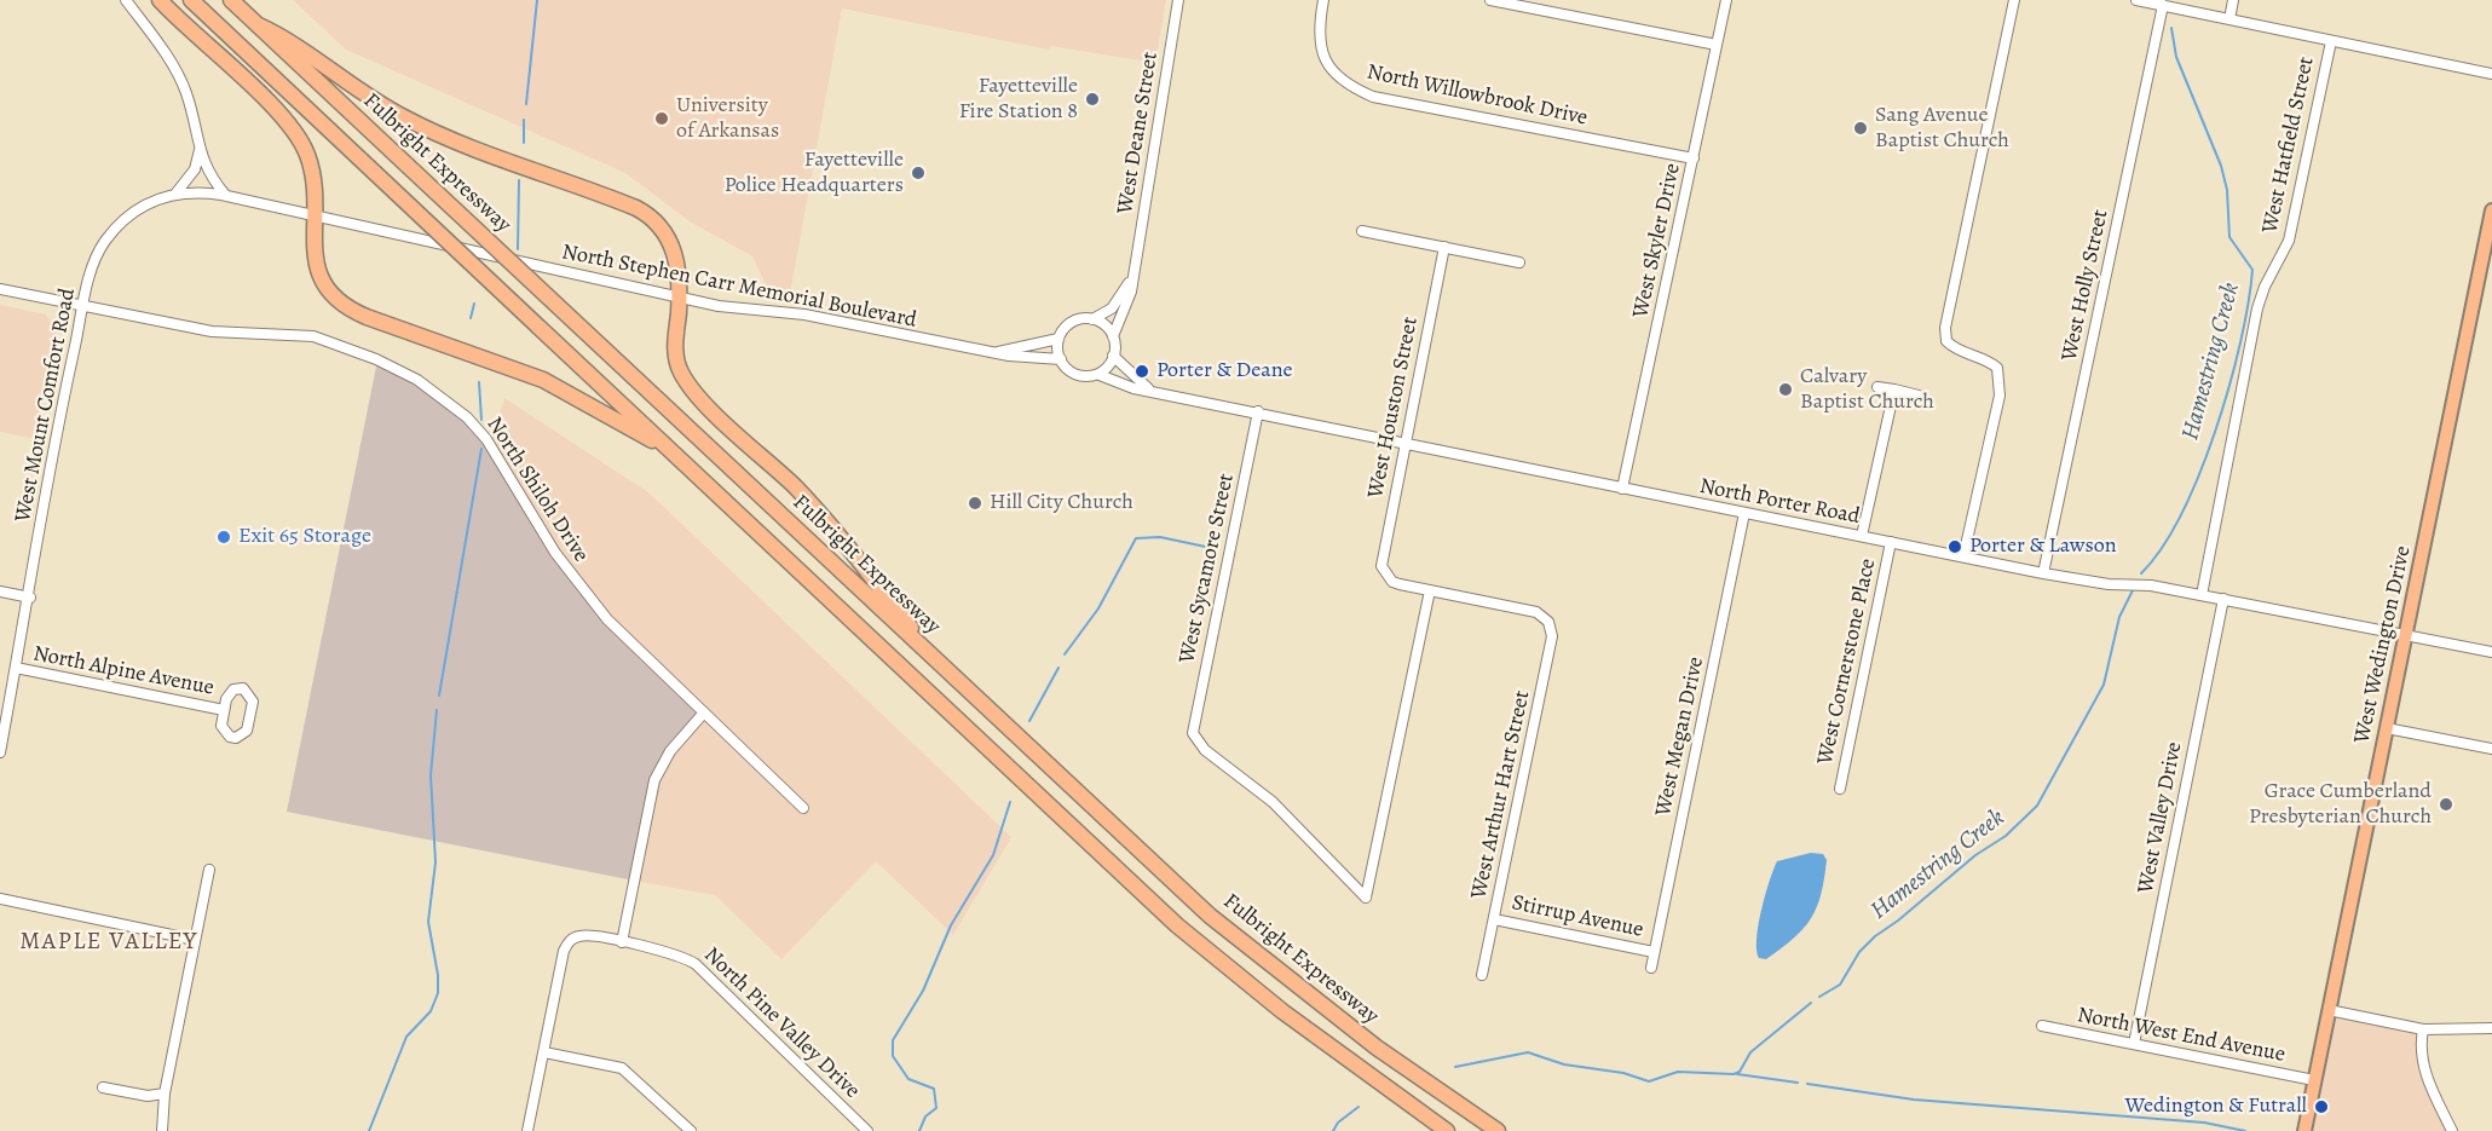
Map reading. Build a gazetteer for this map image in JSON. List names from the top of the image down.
{
  "streets": {
    "highway": ["Fulbright Expressway"],
    "main road": ["West Wedington Drive"],
    "street": [
      "North Willowbrook Drive",
      "West Deane Street",
      "West Hatfield Street",
      "West Skyler Drive",
      "West Holly Street",
      "North Stephen Carr Memorial Boulevard",
      "West Mount Comfort Road",
      "West Houston Street",
      "North Shiloh Drive",
      "North Porter Road",
      "West Sycamore Street",
      "West Cornerstone Place",
      "North Alpine Avenue",
      "West Megan Drive",
      "West Arthur Hart Street",
      "West Valley Drive",
      "Stirrup Avenue",
      "North Pine Valley Drive",
      "North West End Avenue"
    ]
  },
  "crossings": [
    ["North Willowbrook Drive", "West Skyler Drive"],
    ["West Deane Street", "North Stephen Carr Memorial Boulevard"],
    ["West Deane Street", "North Porter Road"],
    ["West Hatfield Street", "North Porter Road"],
    ["West Skyler Drive", "North Porter Road"],
    ["West Holly Street", "North Porter Road"],
    ["North Stephen Carr Memorial Boulevard", "West Mount Comfort Road"],
    ["North Stephen Carr Memorial Boulevard", "North Porter Road"],
    ["West Mount Comfort Road", "North Shiloh Drive"],
    ["West Mount Comfort Road", "North Alpine Avenue"],
    ["West Houston Street", "North Porter Road"],
    ["West Houston Street", "West Sycamore Street"],
    ["West Houston Street", "West Arthur Hart Street"],
    ["North Porter Road", "West Sycamore Street"],
    ["North Porter Road", "West Wedington Drive"],
    ["North Porter Road", "West Cornerstone Place"],
    ["North Porter Road", "West Megan Drive"],
    ["North Porter Road", "West Valley Drive"],
    ["West Sycamore Street", "West Arthur Hart Street"],
    ["West Wedington Drive", "North West End Avenue"],
    ["West Megan Drive", "Stirrup Avenue"],
    ["West Arthur Hart Street", "Stirrup Avenue"],
    ["West Valley Drive", "North West End Avenue"]
  ],
  "districts": ["MAPLE VALLEY"],
  "water": ["Hamestring Creek"],
  "places": [
    "Fayetteville Fire Station 8",
    "University of Arkansas",
    "Sang Avenue Baptist Church",
    "Fayetteville Police Headquarters",
    "Porter & Deane",
    "Calvary Baptist Church",
    "Hill City Church",
    "Exit 65 Storage",
    "Porter & Lawson",
    "Grace Cumberland Presbyterian Church",
    "Wedington & Futrall"
  ]
}
